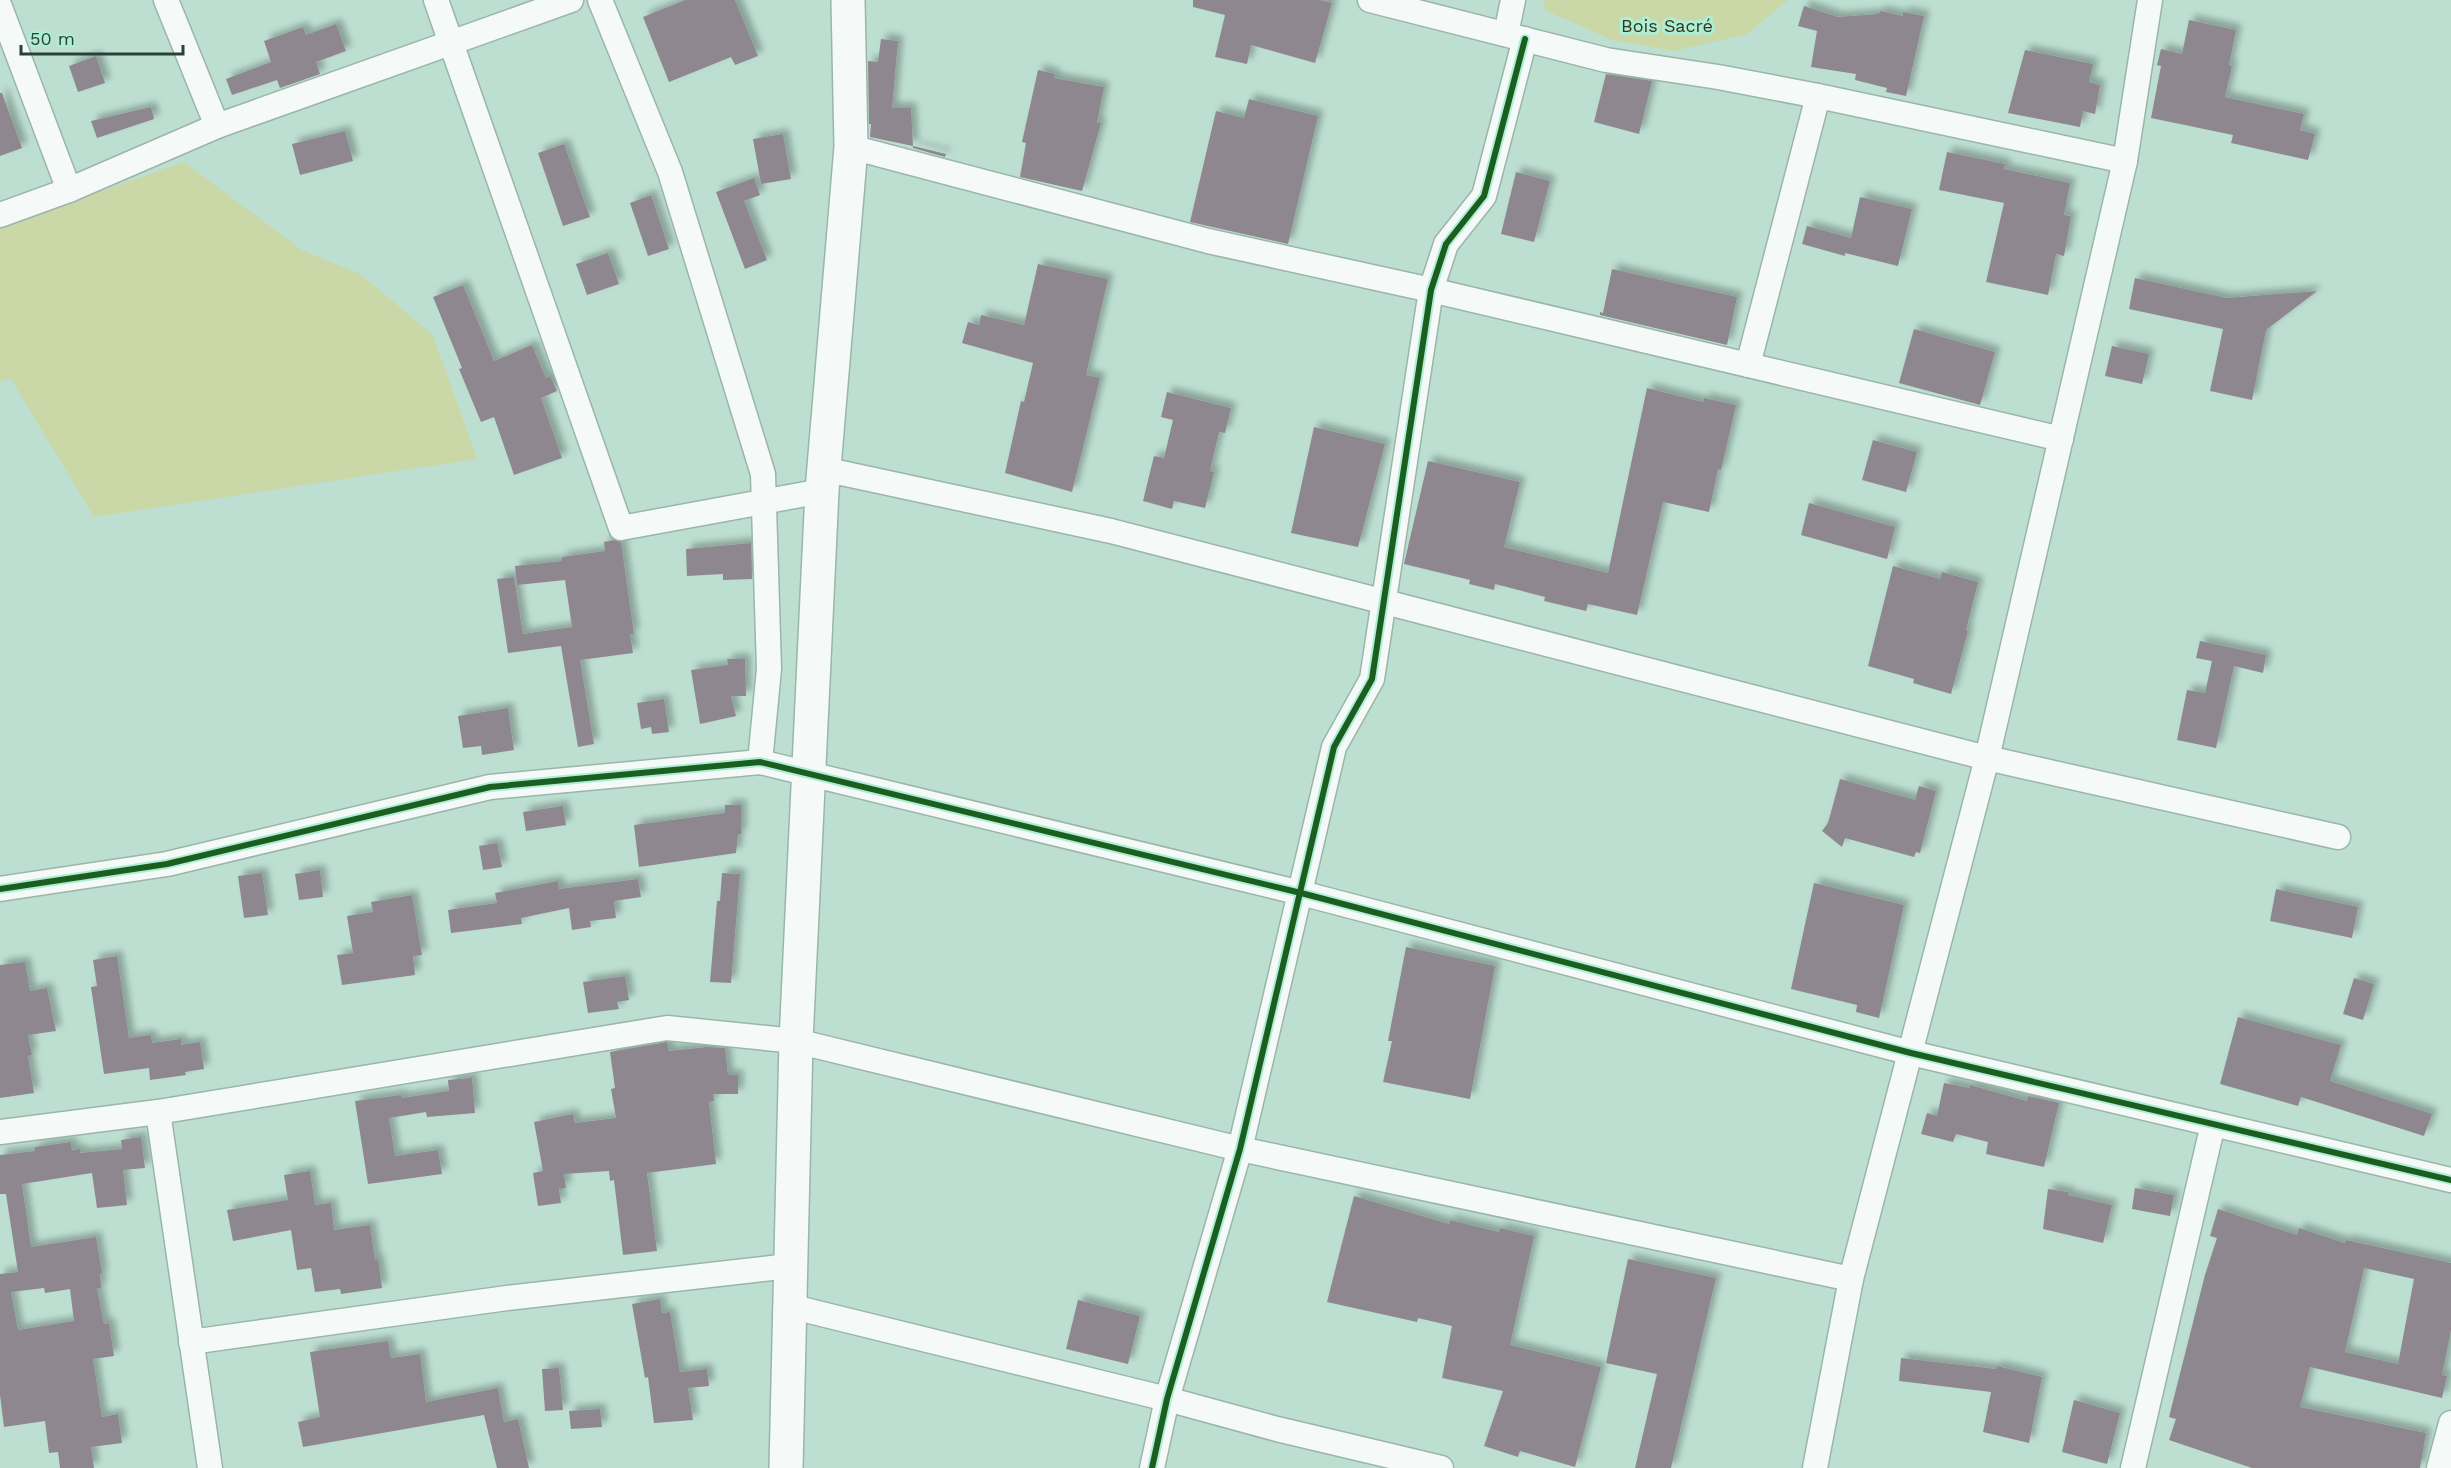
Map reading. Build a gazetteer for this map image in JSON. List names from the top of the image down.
{
  "parks": ["Bois Sacré"],
  "scale_bar": "50 m"
}
